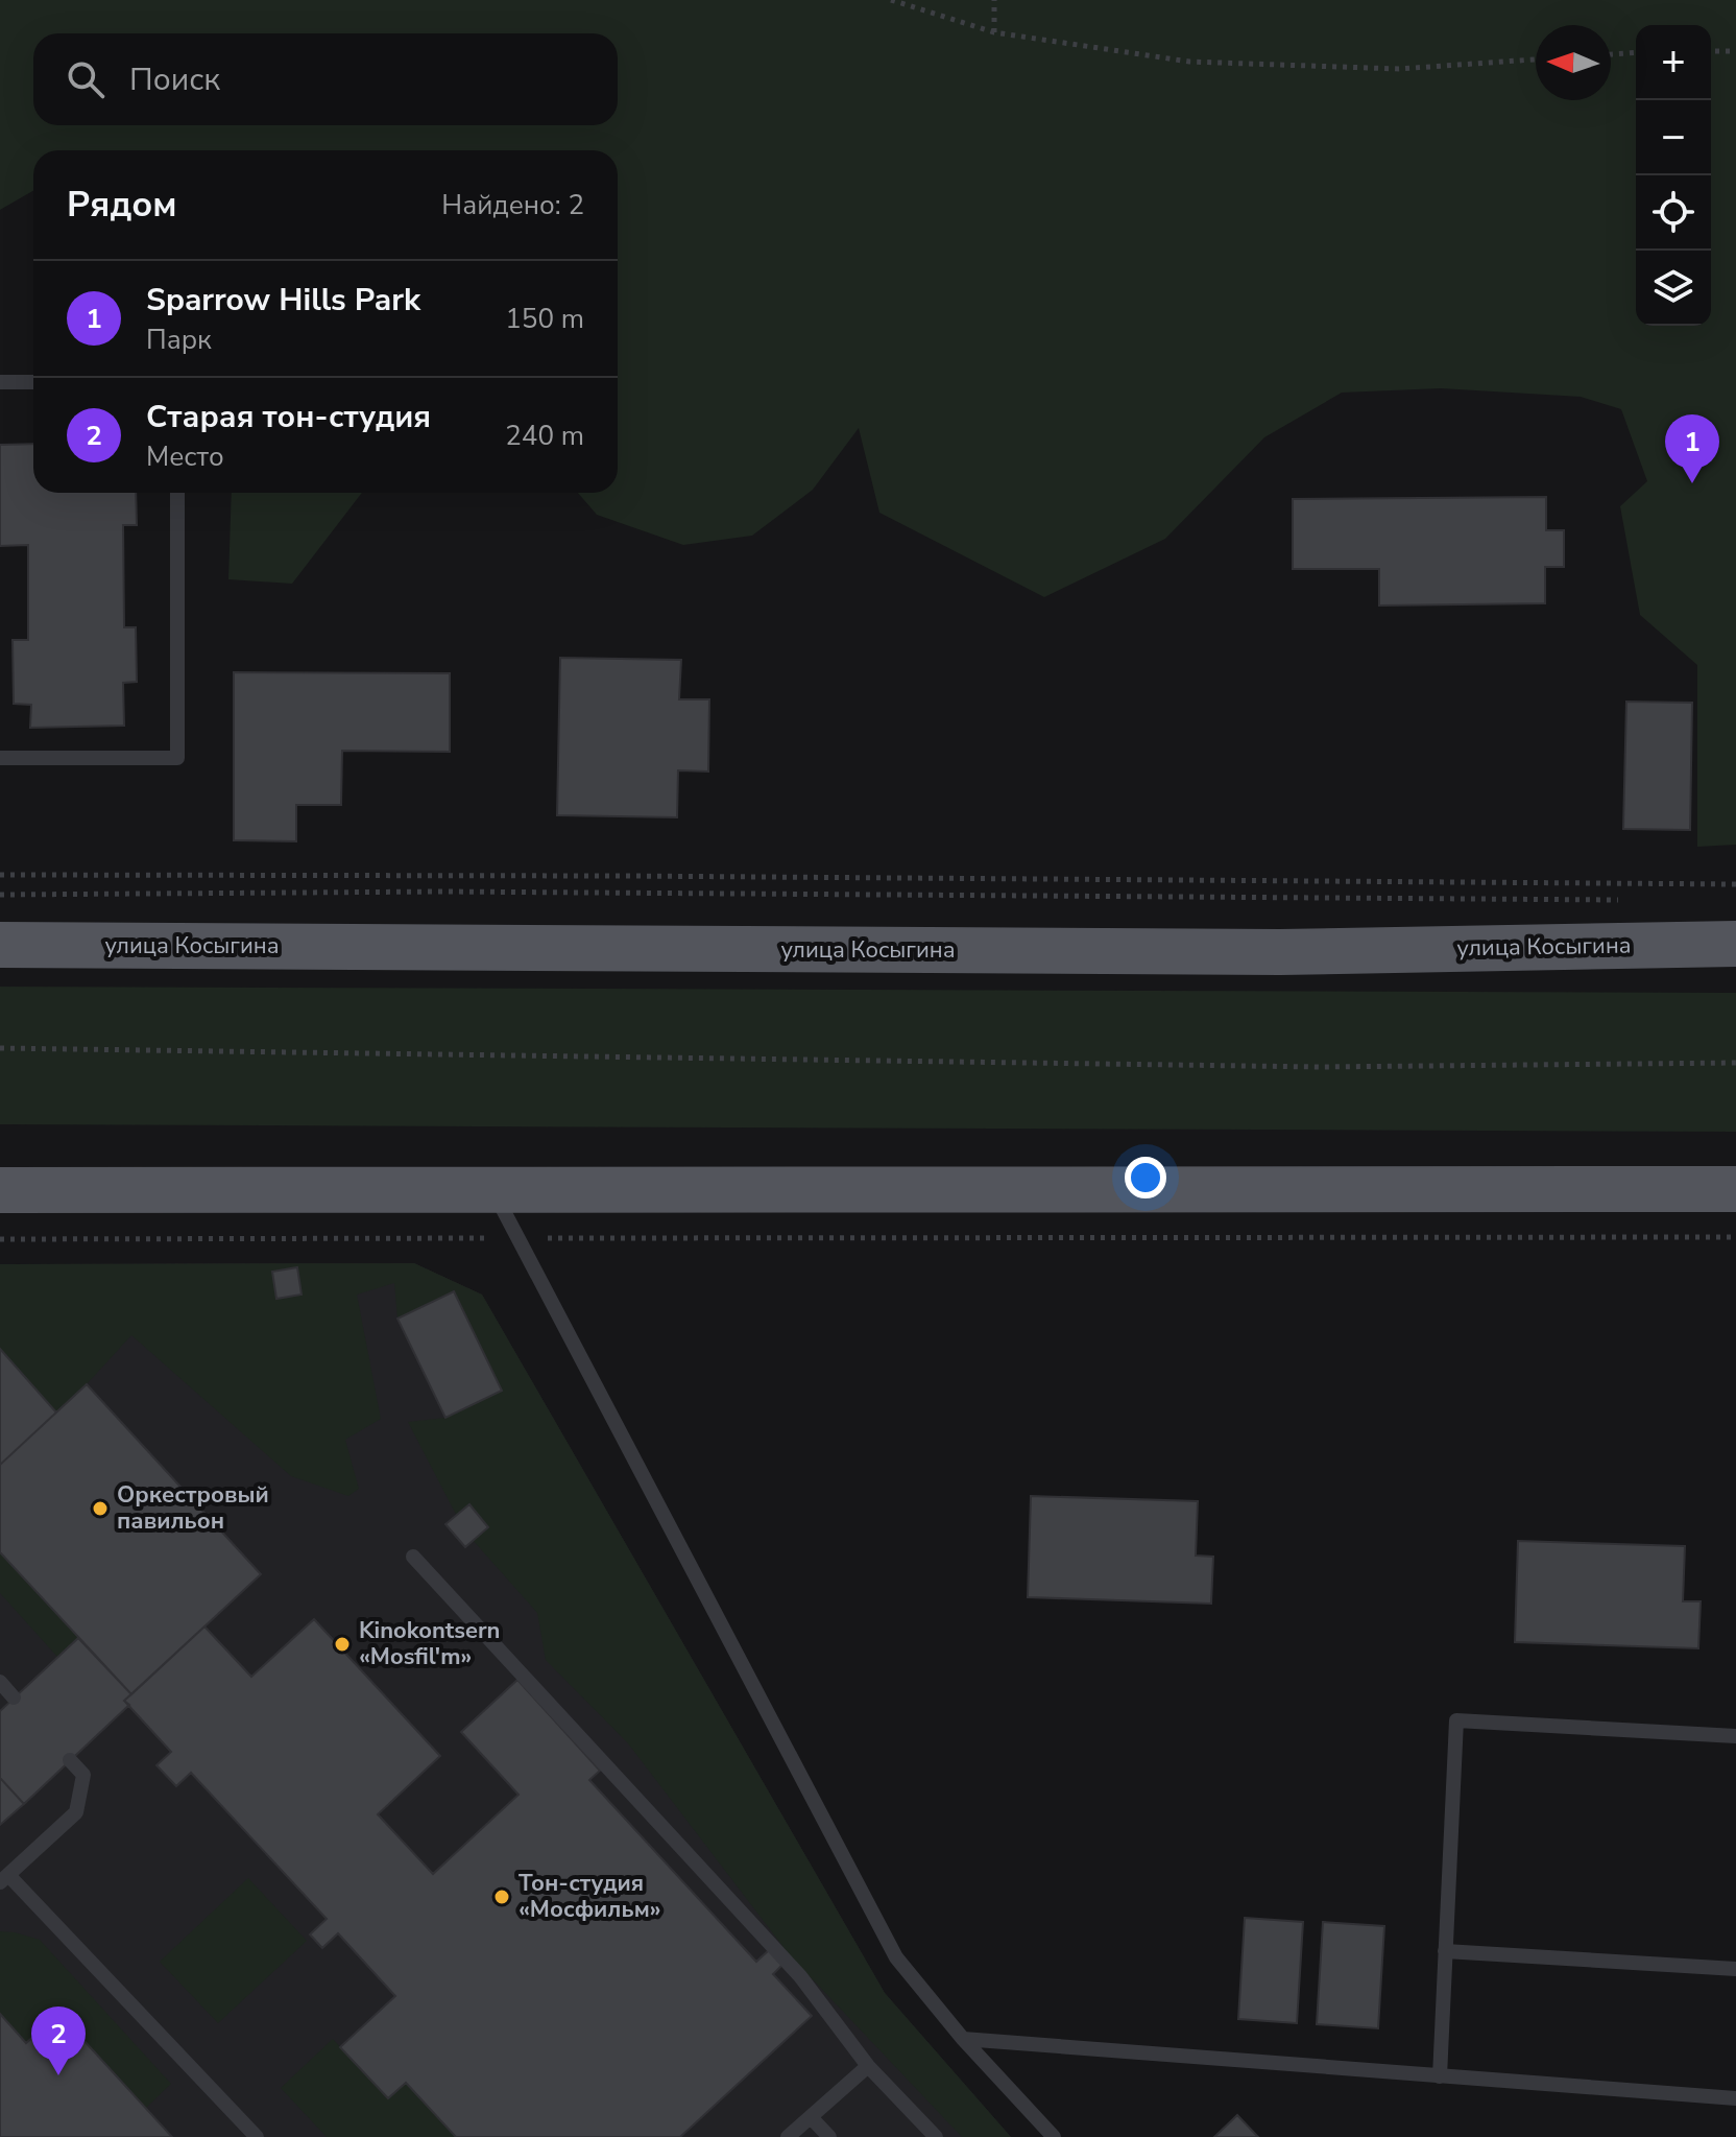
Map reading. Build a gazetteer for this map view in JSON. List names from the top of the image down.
{
  "streets": {
    "main road": ["улица Косыгина"]
  },
  "places": ["Оркестровый павильон", "Kinokontsern «Mosfil'm»", "Тон-студия «Мосфильм»"],
  "north": "left",
  "page": {
    "map_buttons": ["+", "−"],
    "search": "Поиск",
    "heading": ["Рядом", "Найдено: 2"],
    "list": [
      {
        "mark": "1",
        "name": "Sparrow Hills Park",
        "note": "Парк",
        "value": "150 m"
      },
      {
        "mark": "2",
        "name": "Старая тон-студия",
        "note": "Место",
        "value": "240 m"
      }
    ],
    "pins": ["1", "2"]
  }
}
